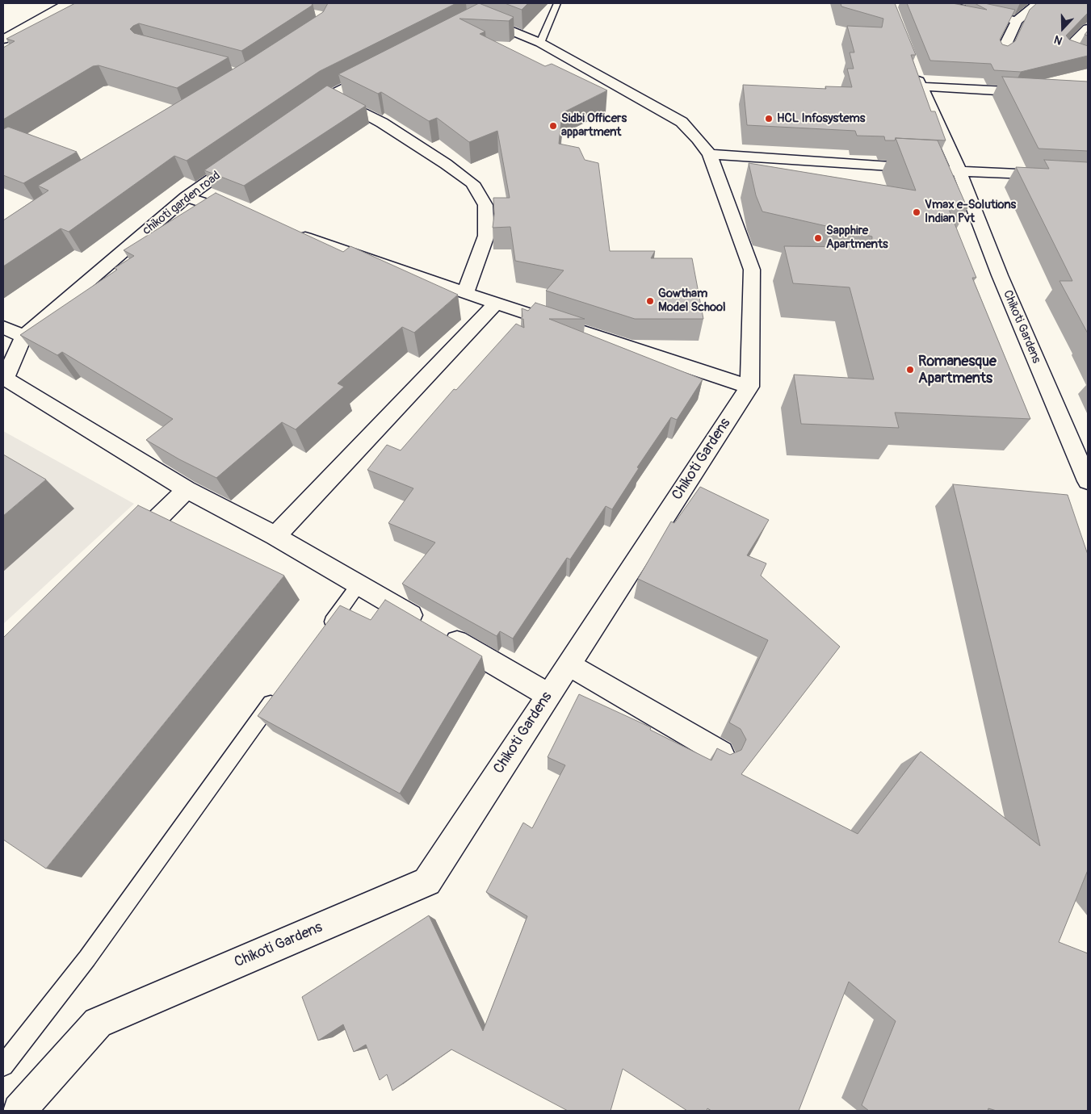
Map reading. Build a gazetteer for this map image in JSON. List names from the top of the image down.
{
  "streets": {
    "street": ["chikoti garden road", "Chikoti Gardens"]
  },
  "places": [
    "HCL Infosystems",
    "Sidbi Officers appartment",
    "Vmax e-Solutions Indian Pvt",
    "Sapphire Apartments",
    "Gowtham Model School",
    "Romanesque Apartments"
  ],
  "north": "bottom"
}
